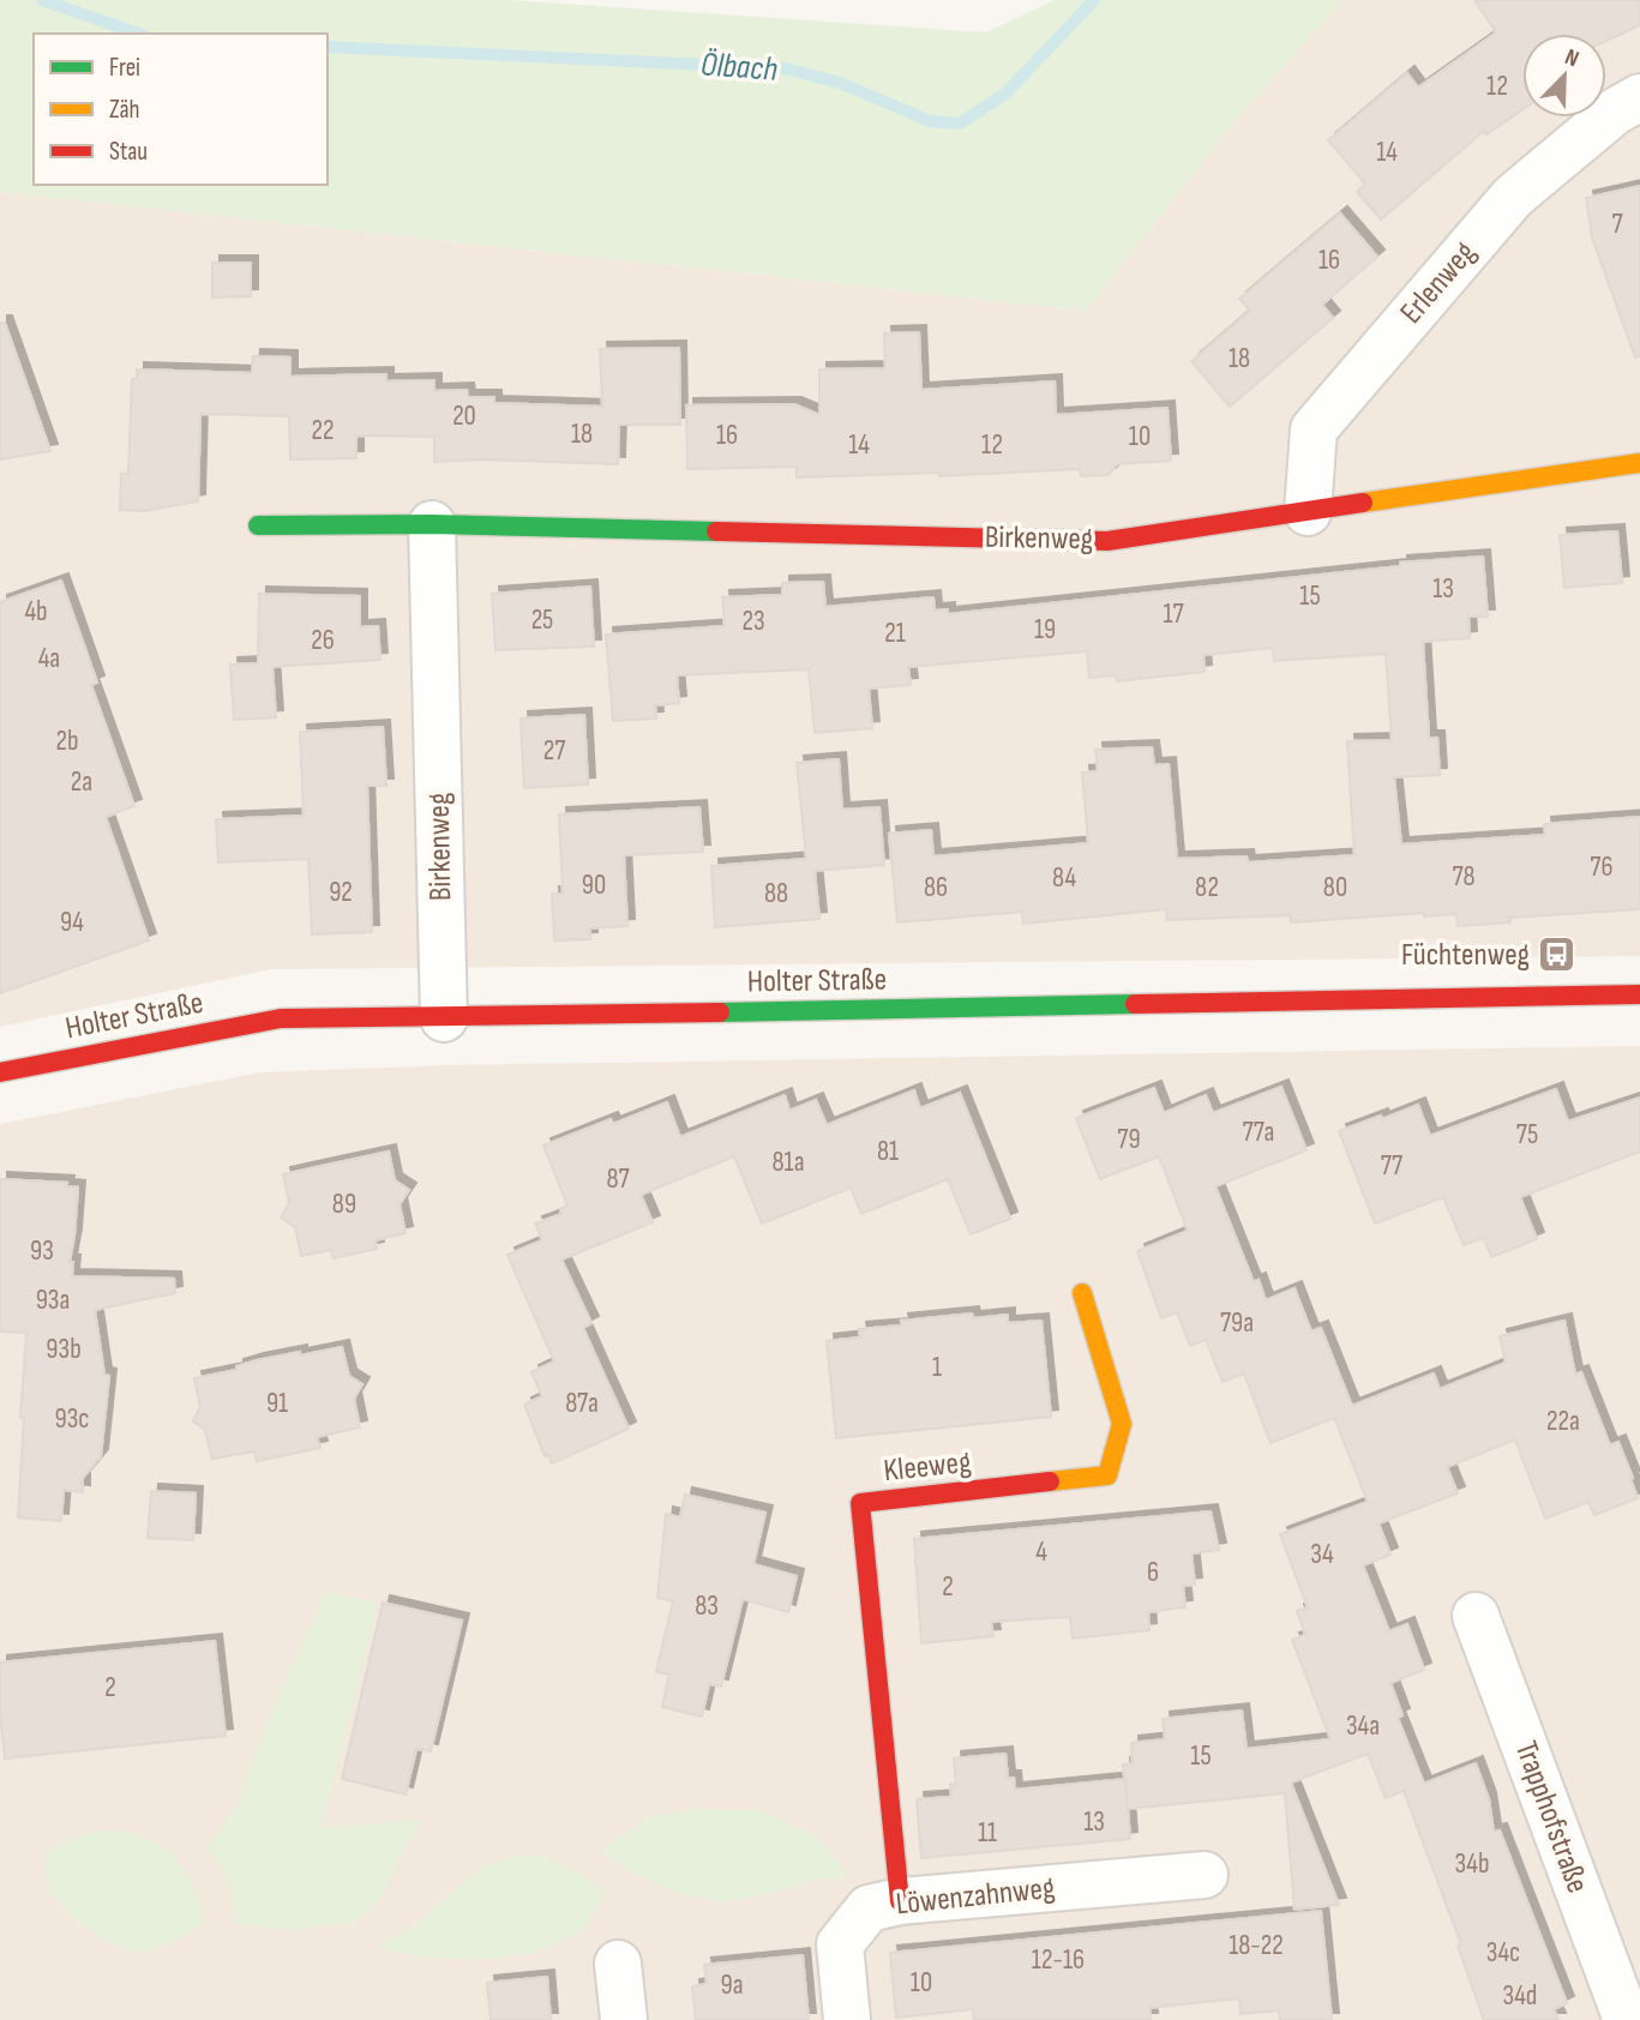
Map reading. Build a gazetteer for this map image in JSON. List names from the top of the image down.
{
  "streets": {
    "street": [
      "Erlenweg",
      "Birkenweg",
      "Holter Straße",
      "Kleeweg",
      "Trapphofstraße",
      "Löwenzahnweg"
    ]
  },
  "crossings": [
    ["Erlenweg", "Birkenweg"],
    ["Birkenweg", "Holter Straße"],
    ["Kleeweg", "Löwenzahnweg"]
  ],
  "water": ["Ölbach"],
  "places": {
    "bus stop": ["Füchtenweg"]
  },
  "house_numbers": [
    "12",
    "14",
    "7",
    "16",
    "18",
    "20",
    "22",
    "18",
    "16",
    "10",
    "14",
    "12",
    "13",
    "15",
    "4b",
    "17",
    "25",
    "23",
    "19",
    "21",
    "26",
    "4a",
    "2b",
    "27",
    "2a",
    "76",
    "78",
    "84",
    "90",
    "86",
    "82",
    "80",
    "92",
    "88",
    "94",
    "77a",
    "75",
    "79",
    "81",
    "81a",
    "77",
    "87",
    "89",
    "93",
    "93a",
    "79a",
    "93b",
    "1",
    "91",
    "87a",
    "93c",
    "22a",
    "4",
    "34",
    "6",
    "2",
    "83",
    "2",
    "34a",
    "15",
    "13",
    "11",
    "34b",
    "18-22",
    "34c",
    "12-16",
    "10",
    "9a",
    "34d"
  ],
  "legend": ["Frei", "Zäh", "Stau"],
  "north": "top right"
}
